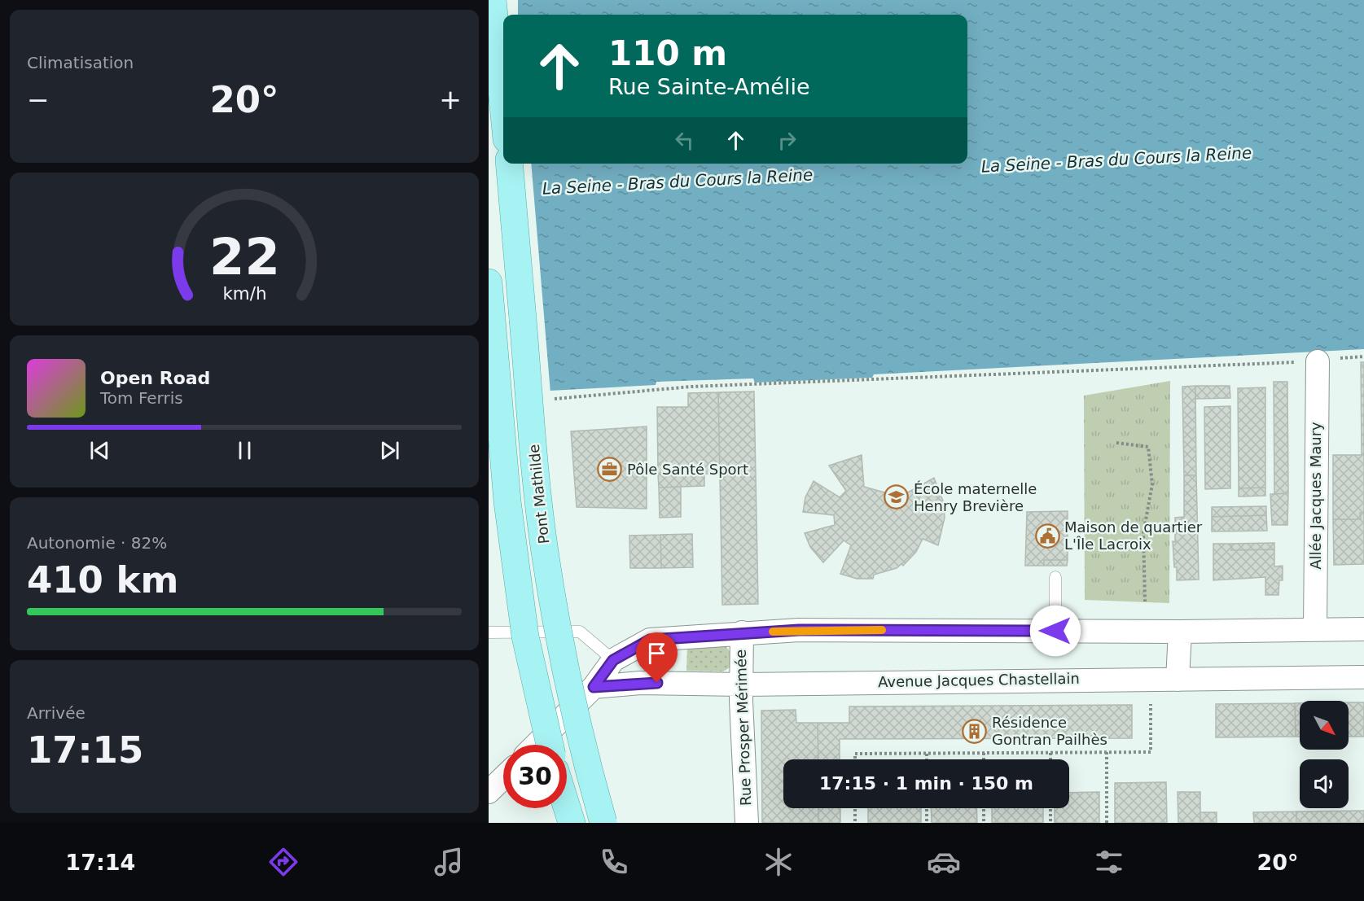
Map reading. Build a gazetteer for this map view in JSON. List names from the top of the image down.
{
  "streets": {
    "main road": ["Pont Mathilde"],
    "street": ["Allée Jacques Maury", "Avenue Jacques Chastellain", "Rue Prosper Mérimée"]
  },
  "crossings": [
    ["Avenue Jacques Chastellain", "Rue Prosper Mérimée"]
  ],
  "water": ["La Seine - Bras du Cours la Reine"],
  "places": {
    "office": ["Pôle Santé Sport"],
    "school or university": ["École maternelle Henry Brevière"],
    "public building": ["Maison de quartier L'Île Lacroix"],
    "building": ["Résidence Gontran Pailhès"]
  },
  "north": "bottom right",
  "page": {
    "tile": [
      "Climatisation",
      ["Autonomie · 82%", "410 km"],
      ["Arrivée", "17:15"]
    ],
    "turn": ["110 m", "Rue Sainte-Amélie"],
    "heat": ["−", "20°", "+"],
    "song": ["Open Road", "Tom Ferris"],
    "limit": "30",
    "trip": "17:15 · 1 min · 150 m",
    "tabs": ["17:14", "20°"],
    "gauge": ["22", "km/h"]
  }
}
